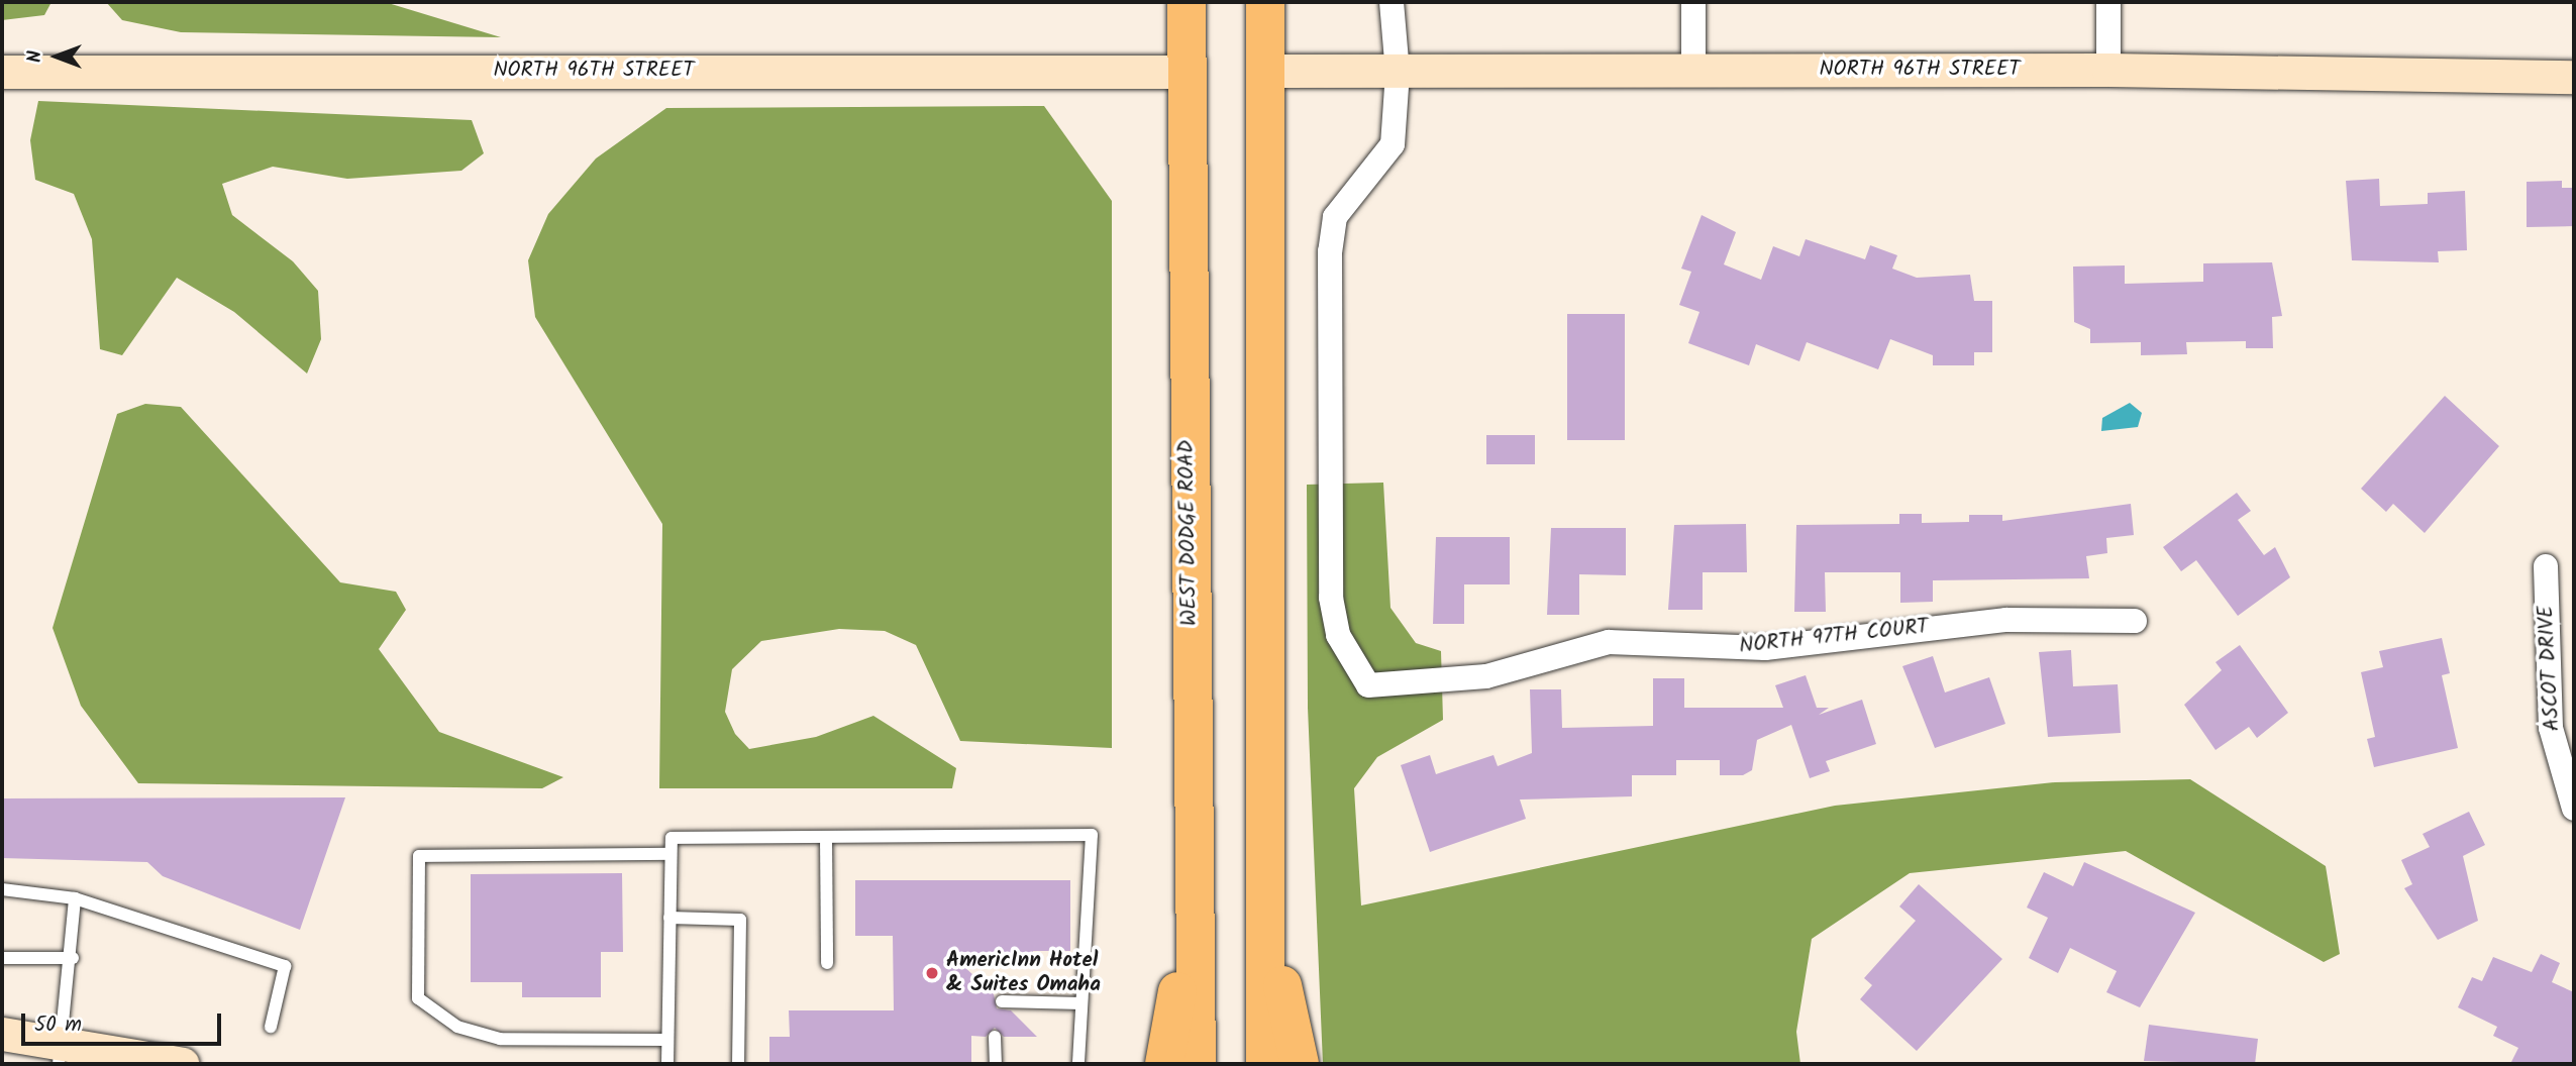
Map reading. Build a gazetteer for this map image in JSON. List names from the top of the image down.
{
  "streets": {
    "highway": ["WEST DODGE ROAD"],
    "street": ["NORTH 96TH STREET", "NORTH 97TH COURT", "ASCOT DRIVE"]
  },
  "crossings": [
    ["NORTH 96TH STREET", "WEST DODGE ROAD"],
    ["NORTH 96TH STREET", "NORTH 97TH COURT"]
  ],
  "places": ["AmericInn Hotel & Suites Omaha"],
  "scale_bar": "50 m",
  "north": "left"
}
